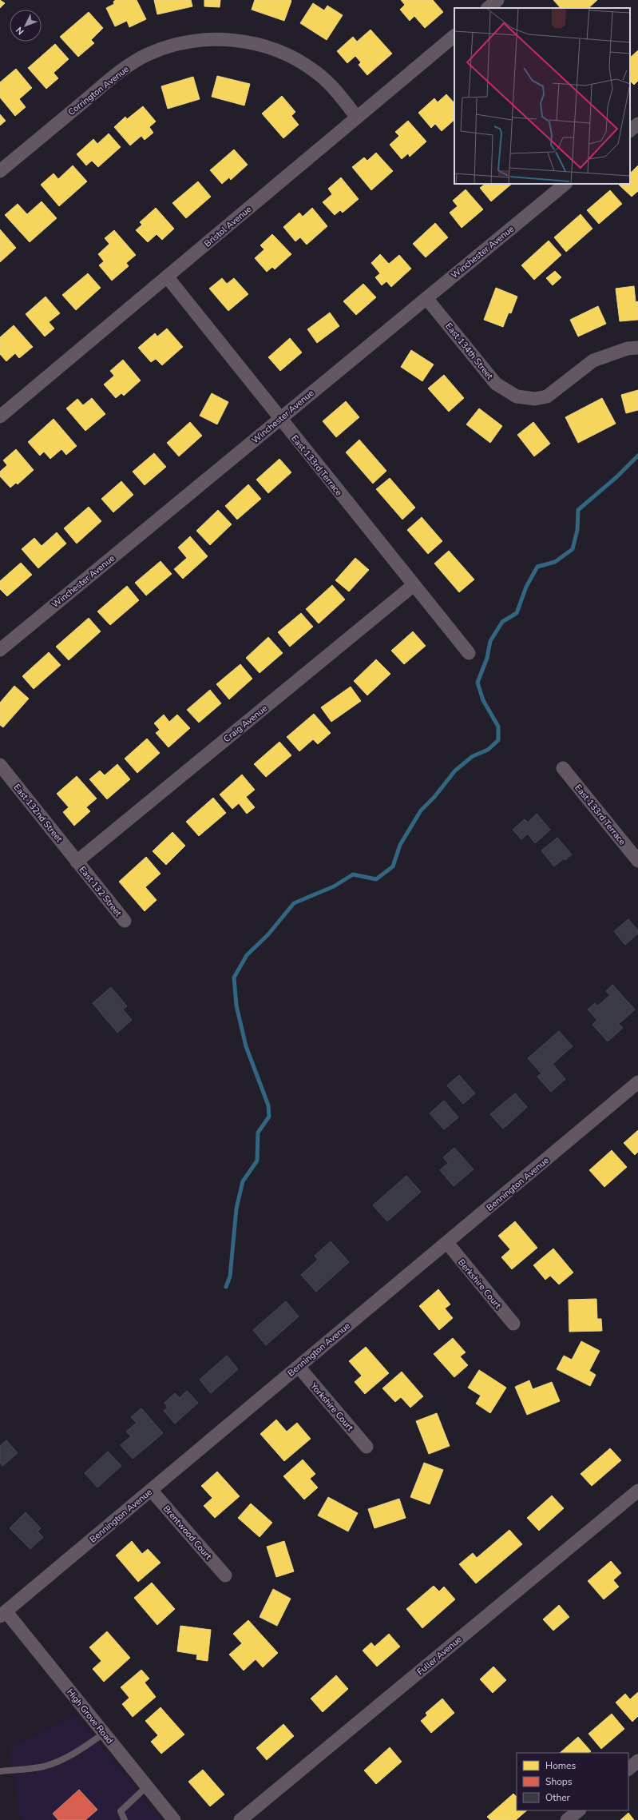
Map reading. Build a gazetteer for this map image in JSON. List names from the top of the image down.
{
  "streets": {
    "street": [
      "Corrington Avenue",
      "Bristol Avenue",
      "Winchester Avenue",
      "East 134th Street",
      "East 133rd Terrace",
      "Craig Avenue",
      "East 132nd Street",
      "East 132 Street",
      "Bennington Avenue",
      "Berkshire Court",
      "Yorkshire Court",
      "Brentwood Court",
      "Fuller Avenue",
      "High Grove Road"
    ]
  },
  "crossings": [
    ["Corrington Avenue", "Bristol Avenue"],
    ["Bristol Avenue", "East 133rd Terrace"],
    ["Winchester Avenue", "East 134th Street"],
    ["Winchester Avenue", "East 133rd Terrace"],
    ["East 133rd Terrace", "Craig Avenue"],
    ["Craig Avenue", "East 132nd Street"],
    ["Craig Avenue", "East 132 Street"],
    ["East 132nd Street", "East 132 Street"],
    ["Bennington Avenue", "Berkshire Court"],
    ["Bennington Avenue", "Yorkshire Court"],
    ["Bennington Avenue", "Brentwood Court"],
    ["Bennington Avenue", "High Grove Road"]
  ],
  "legend": ["Homes", "Shops", "Other"],
  "north": "bottom left"
}
